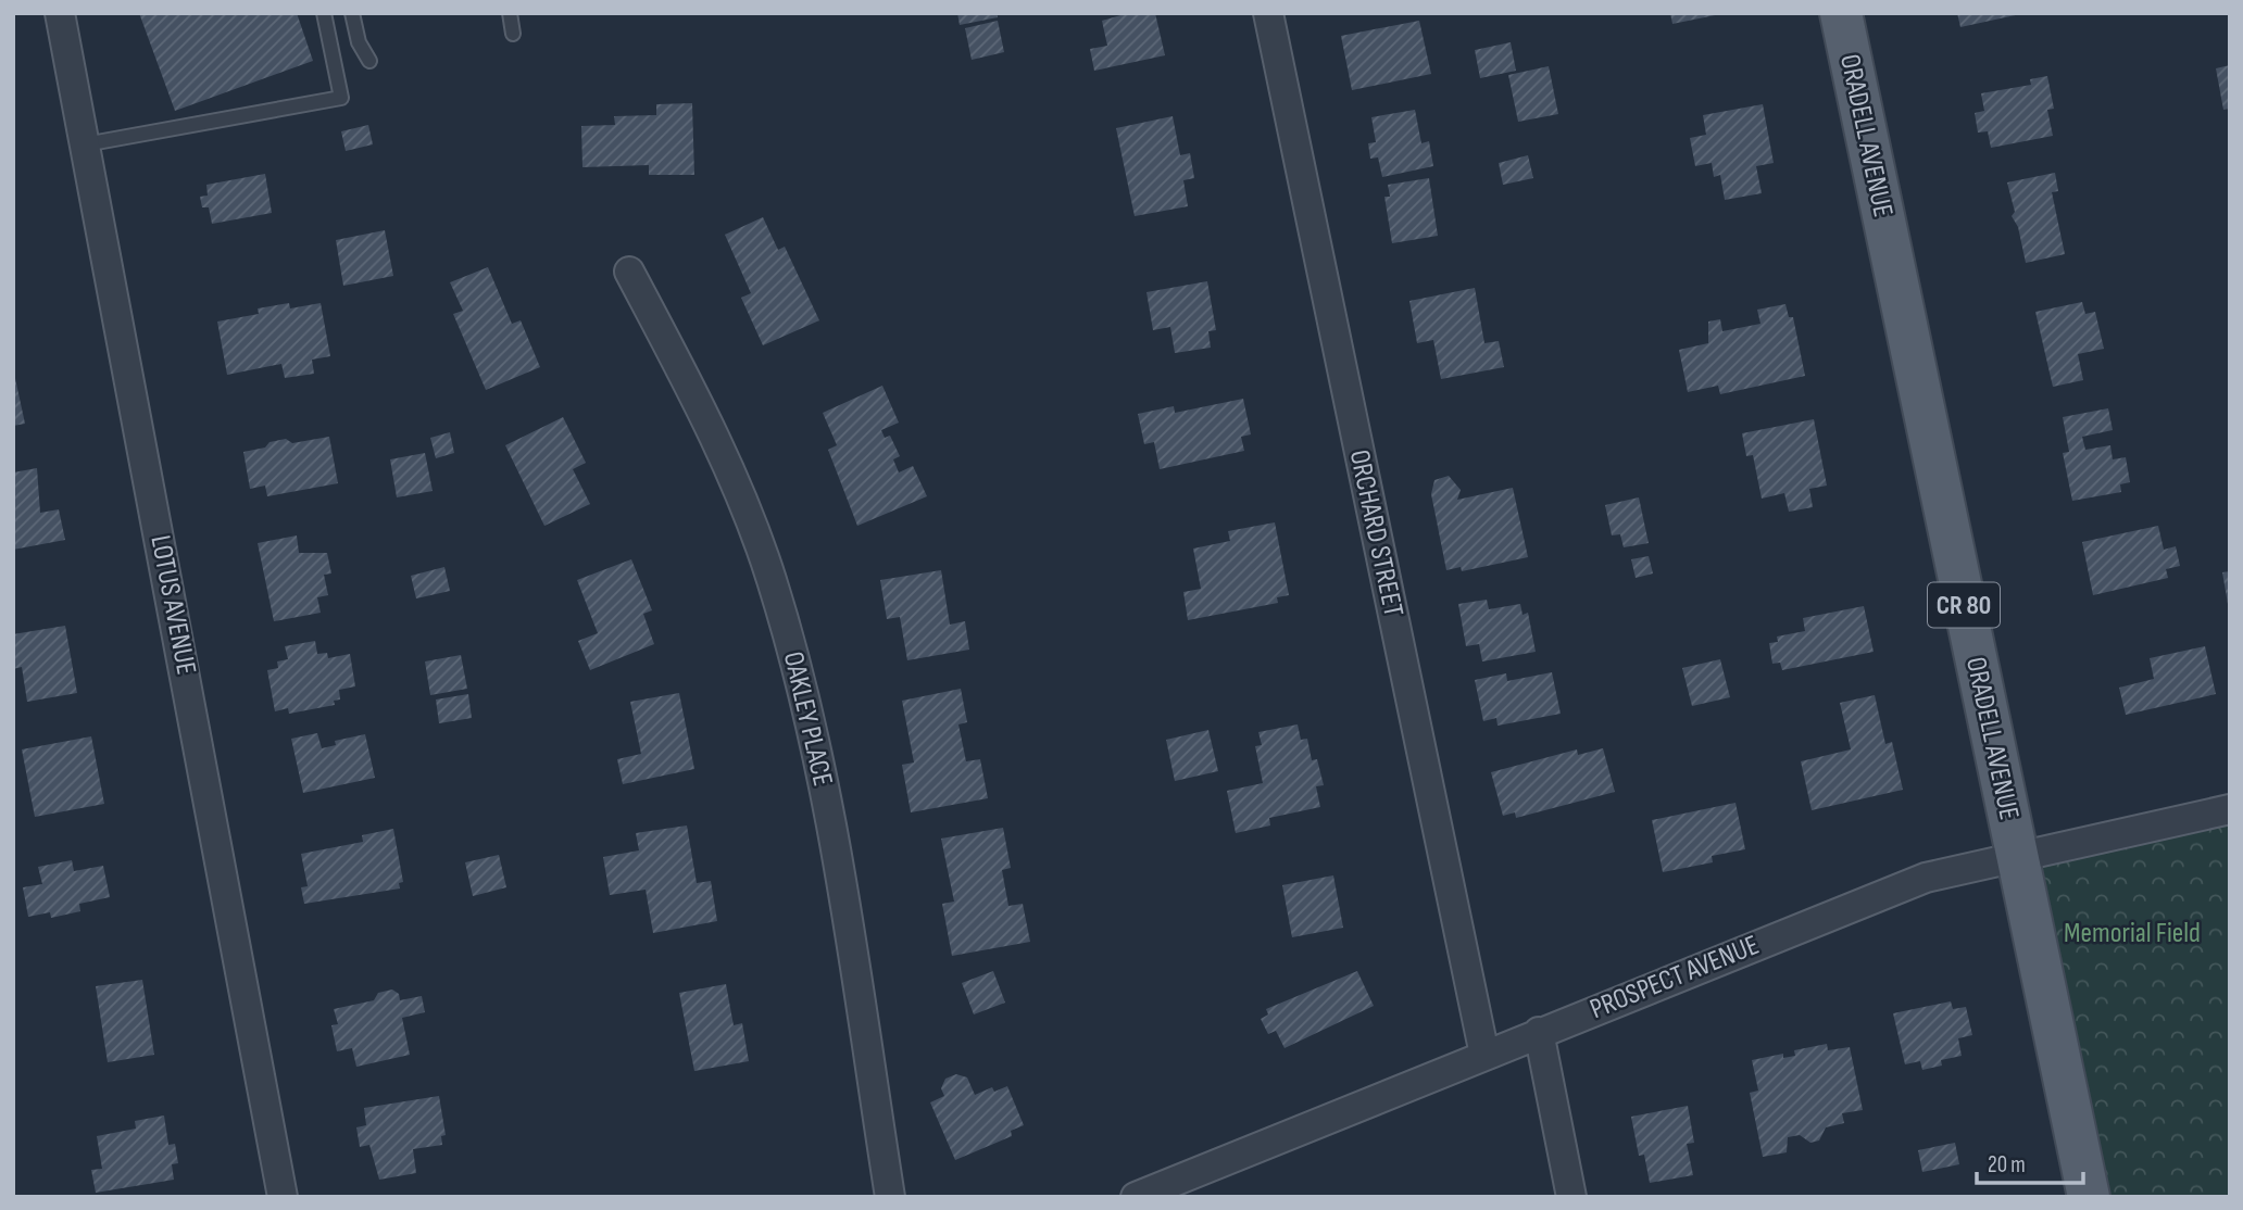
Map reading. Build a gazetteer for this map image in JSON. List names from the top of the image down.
{
  "streets": {
    "main road": ["ORADELL AVENUE", "CR 80"],
    "street": [
      "ORCHARD STREET",
      "LOTUS AVENUE",
      "OAKLEY PLACE",
      "PROSPECT AVENUE"
    ]
  },
  "crossings": [
    ["ORADELL AVENUE", "PROSPECT AVENUE"],
    ["ORCHARD STREET", "PROSPECT AVENUE"]
  ],
  "parks": ["Memorial Field"],
  "scale_bar": "20 m"
}
